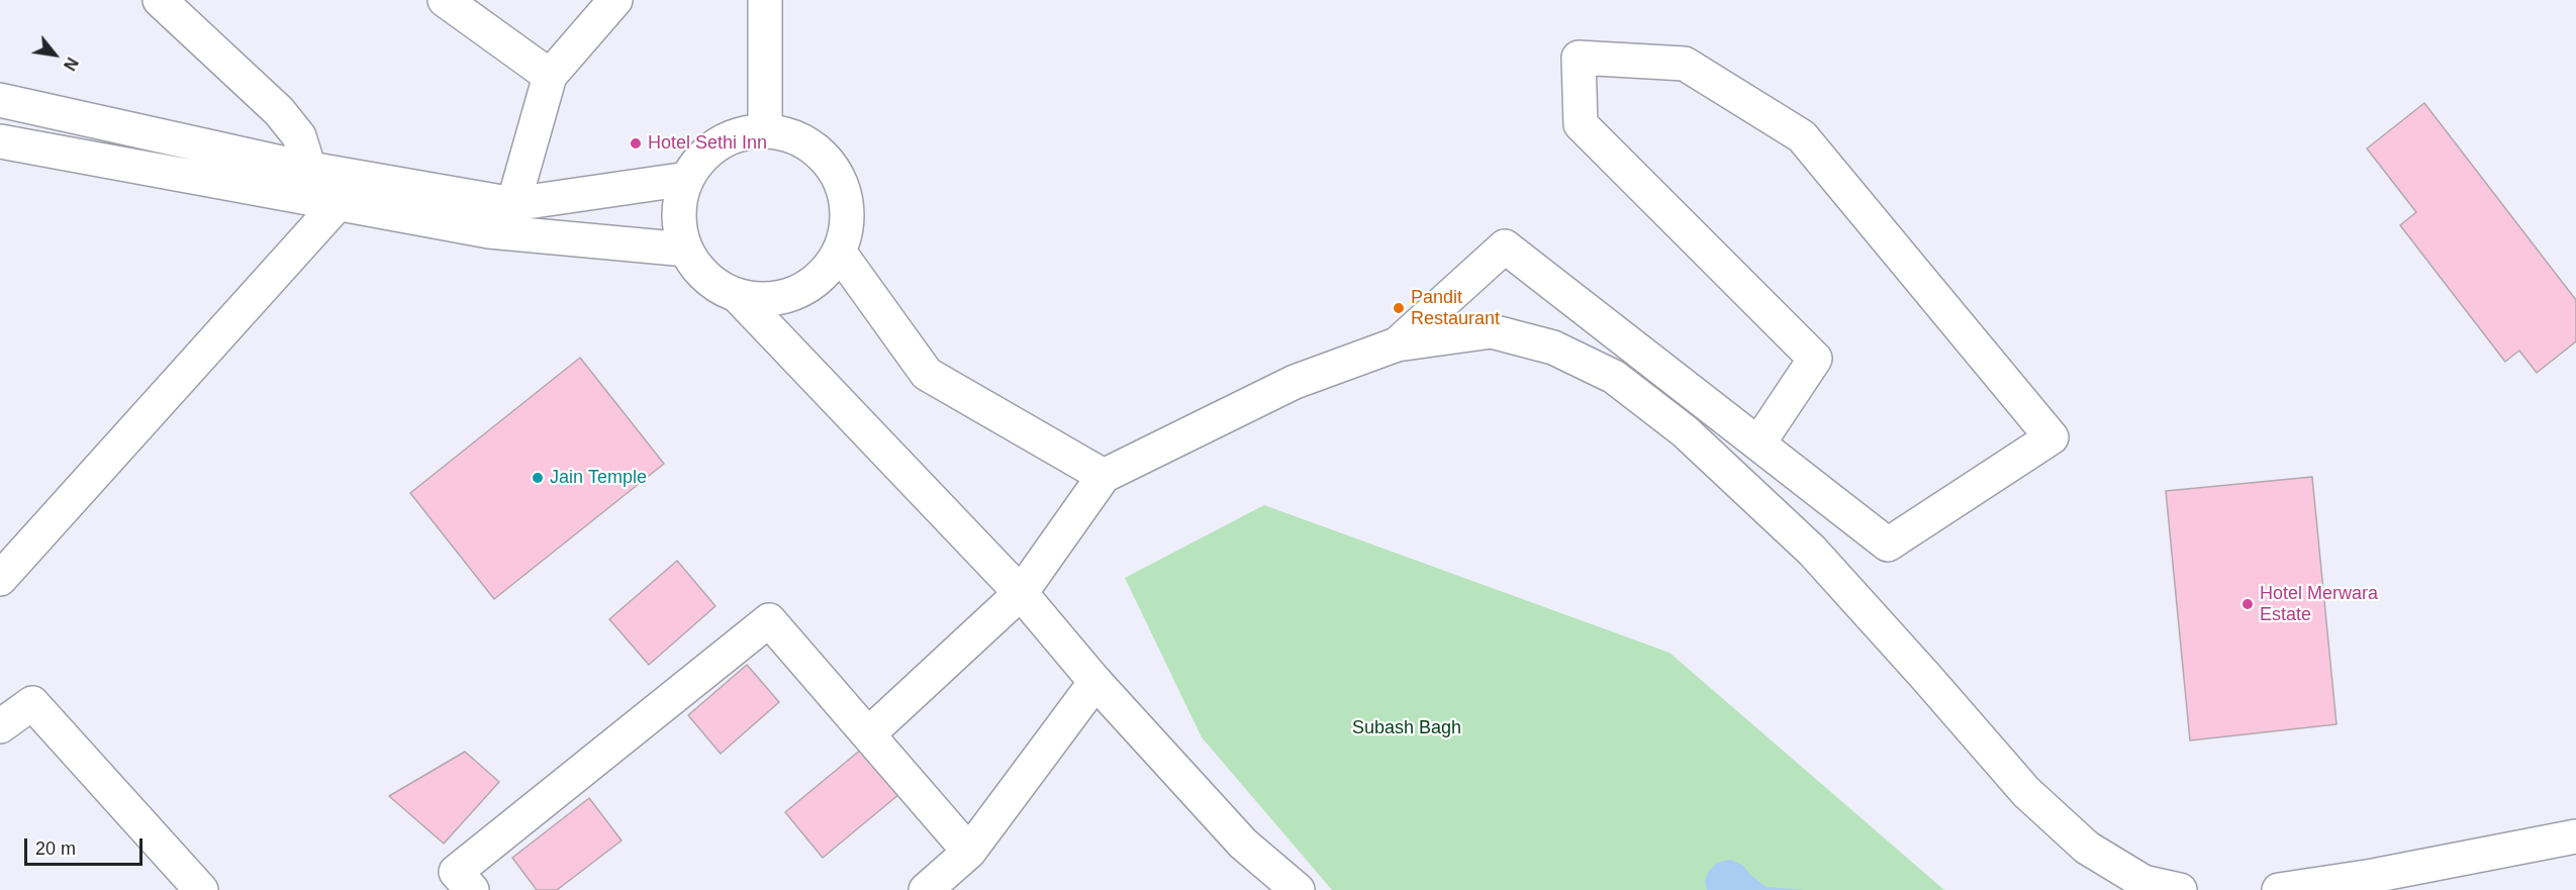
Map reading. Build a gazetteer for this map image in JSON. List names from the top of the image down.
{
  "parks": ["Subash Bagh"],
  "places": [
    "Hotel Sethi Inn",
    "Pandit Restaurant",
    "Jain Temple",
    "Hotel Merwara Estate"
  ],
  "scale_bar": "20 m",
  "north": "bottom right"
}
